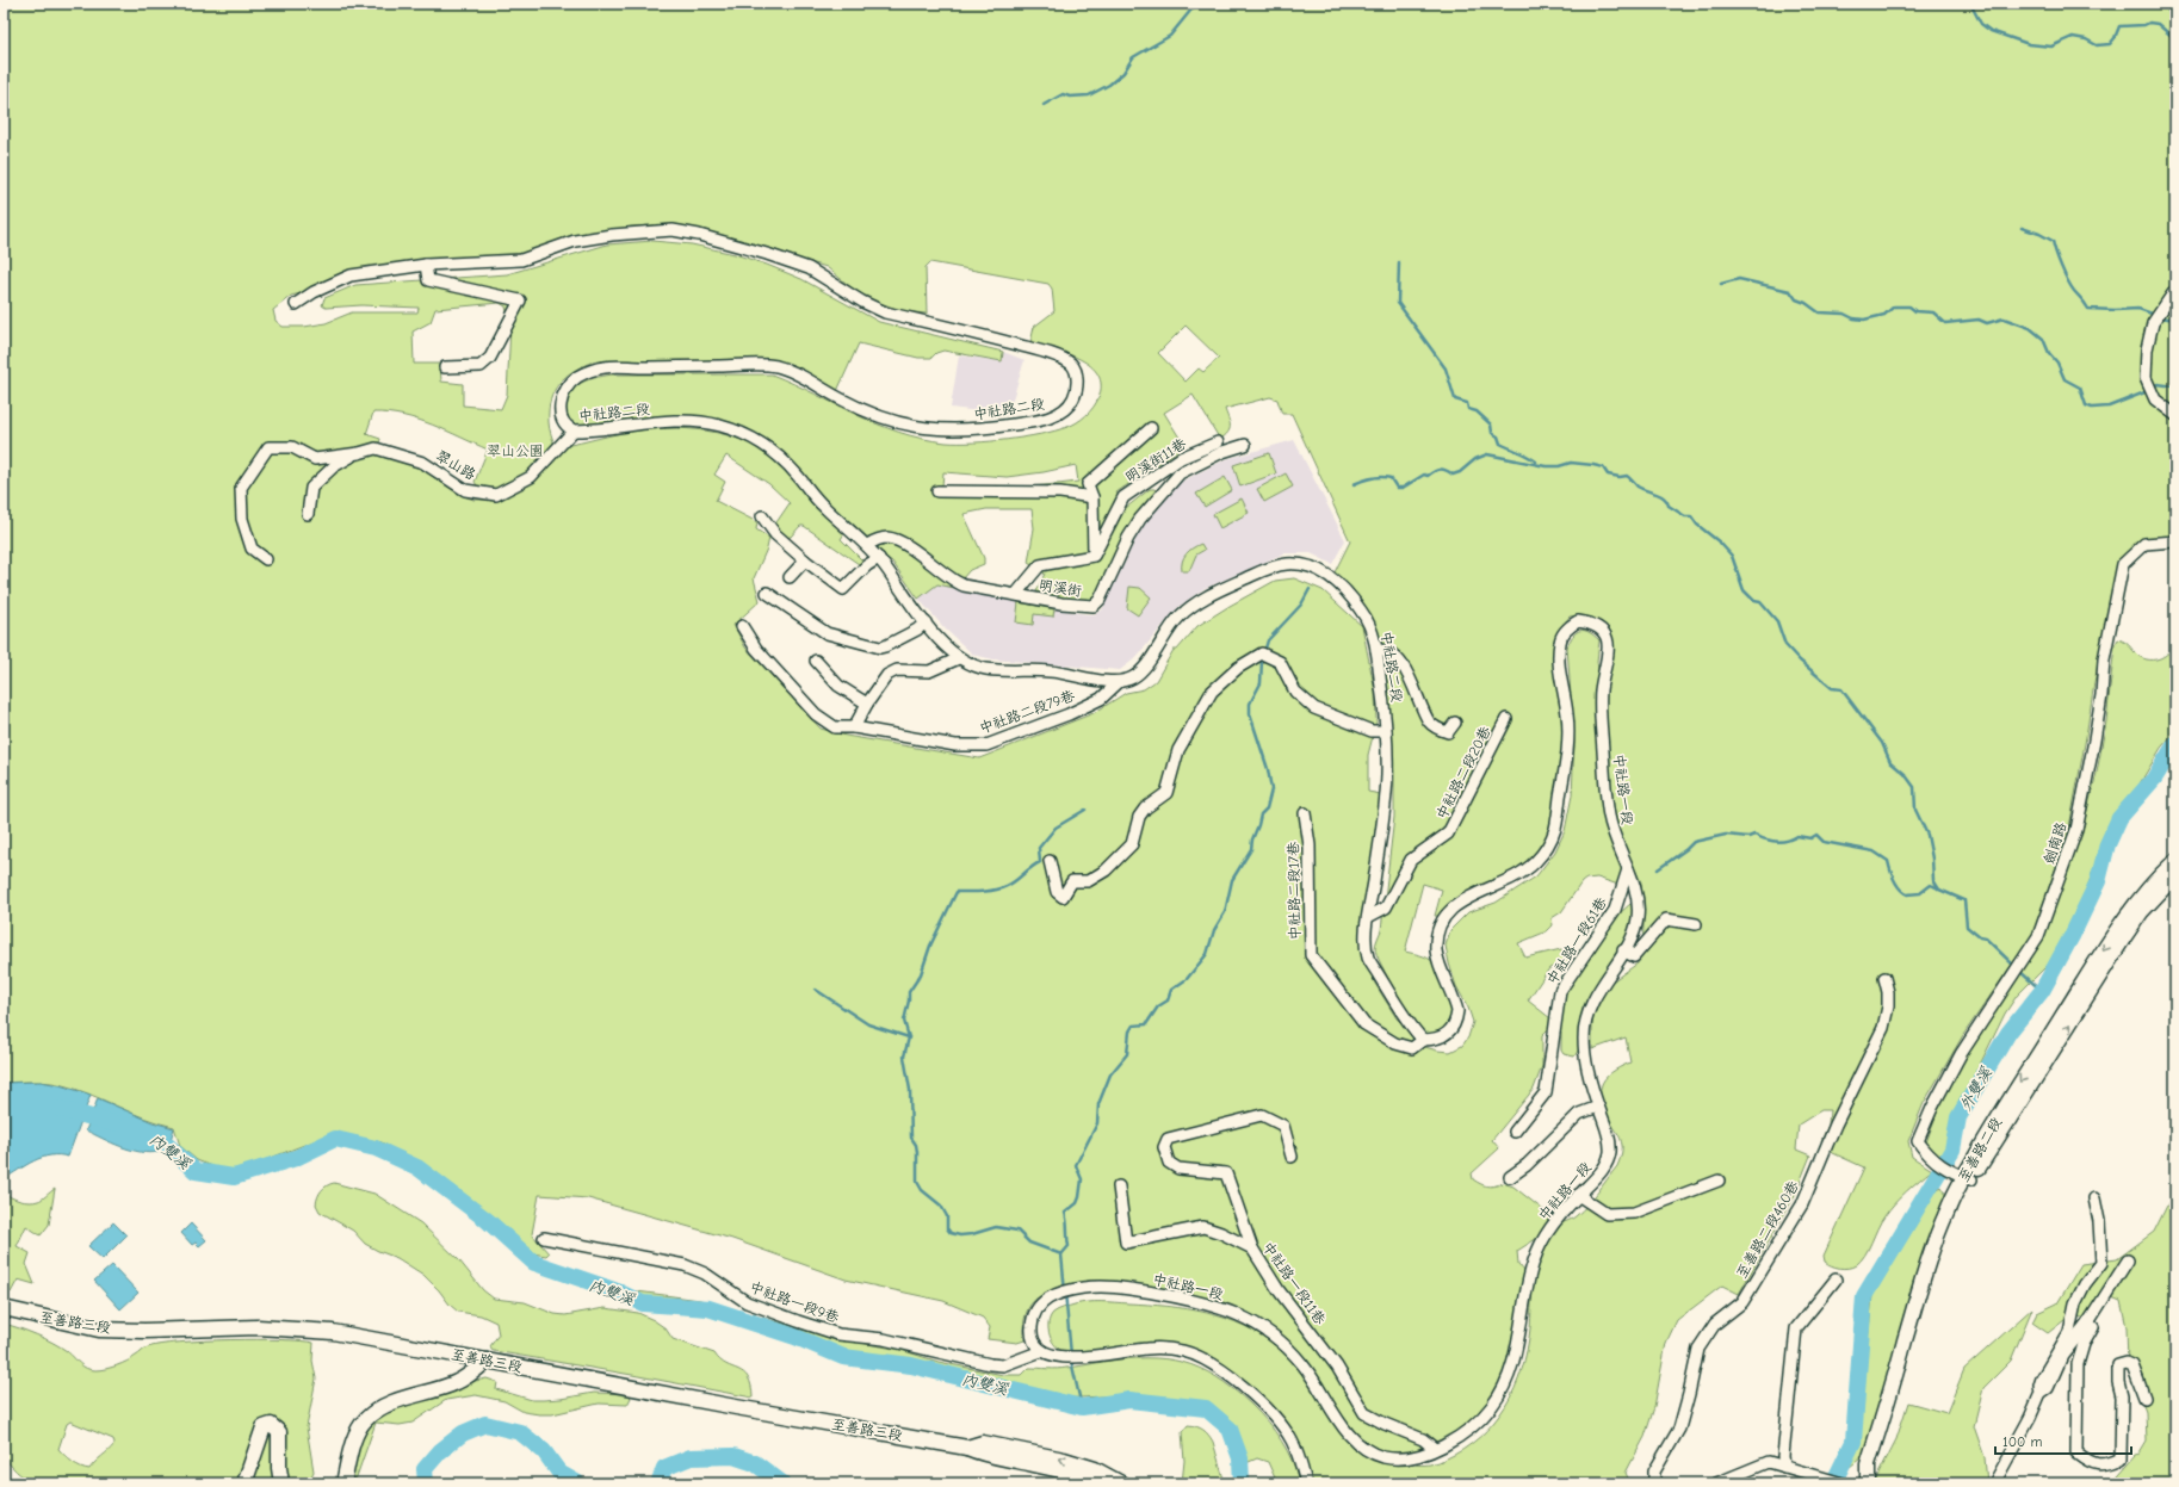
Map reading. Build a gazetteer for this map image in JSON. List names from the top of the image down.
{
  "streets": {
    "street": [
      "中社路二段",
      "明溪街11巷",
      "翠山路",
      "明溪街",
      "中社路二段79巷",
      "中社路二段20巷",
      "中社路一段",
      "劍南路",
      "中社路二段17巷",
      "中社路一段61巷",
      "至善路二段",
      "至善路二段460巷",
      "中社路一段11巷",
      "中社路一段9巷",
      "至善路三段"
    ]
  },
  "crossings": [
    ["中社路二段", "翠山路"],
    ["中社路二段", "明溪街"],
    ["中社路二段", "中社路二段79巷"],
    ["中社路二段", "中社路二段20巷"],
    ["中社路二段", "中社路一段"],
    ["中社路二段", "中社路二段17巷"],
    ["中社路一段", "中社路二段17巷"],
    ["中社路一段", "中社路一段61巷"],
    ["中社路一段", "中社路一段11巷"],
    ["中社路一段", "中社路一段9巷"],
    ["劍南路", "至善路二段"]
  ],
  "water": ["外雙溪", "內雙溪"],
  "parks": ["翠山公園"],
  "scale_bar": "100 m"
}
